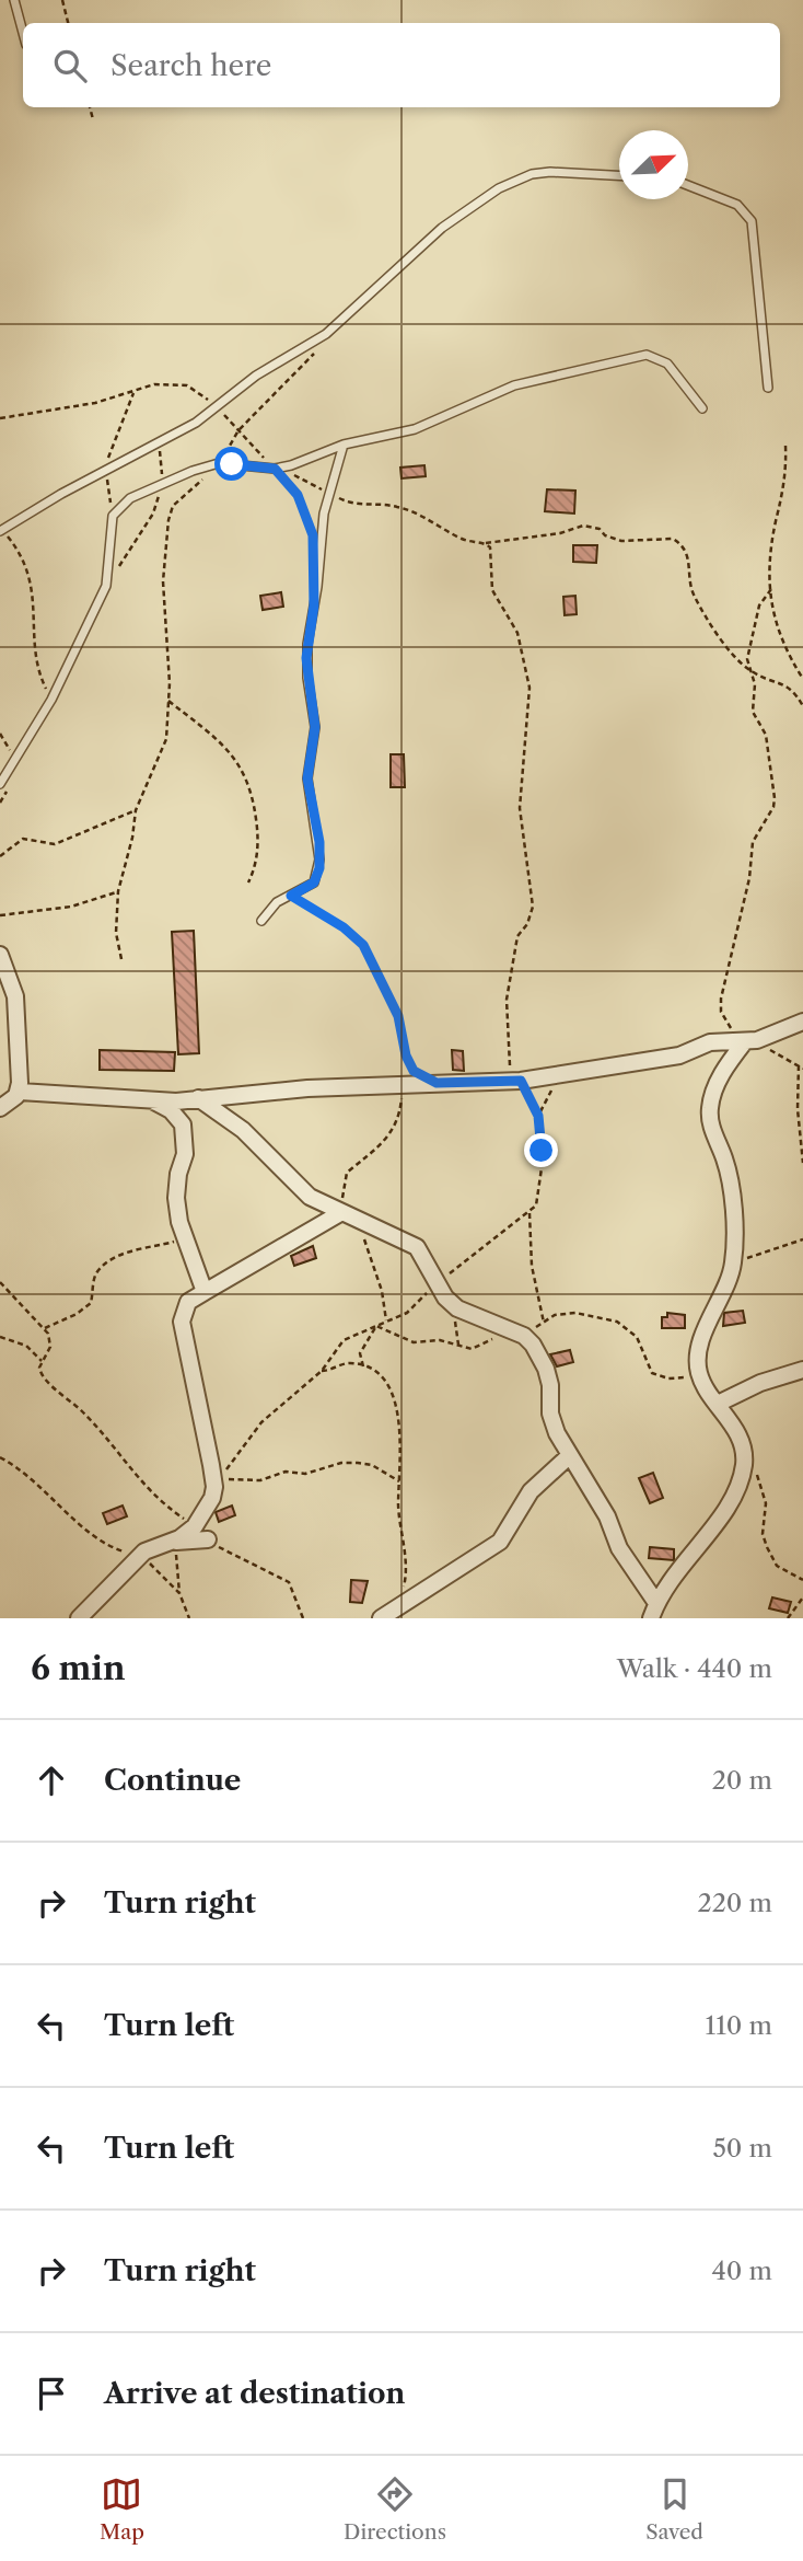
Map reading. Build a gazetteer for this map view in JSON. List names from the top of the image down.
{
  "north": "top right",
  "page": {
    "search": "Search here",
    "heading": ["6 min", "Walk · 440 m"],
    "list": [
      ["Continue", "20 m"],
      ["Turn right", "220 m"],
      ["Turn left", "110 m"],
      ["Turn left", "50 m"],
      ["Turn right", "40 m"],
      "Arrive at destination"
    ],
    "nav": ["Map", "Directions", "Saved"]
  }
}
